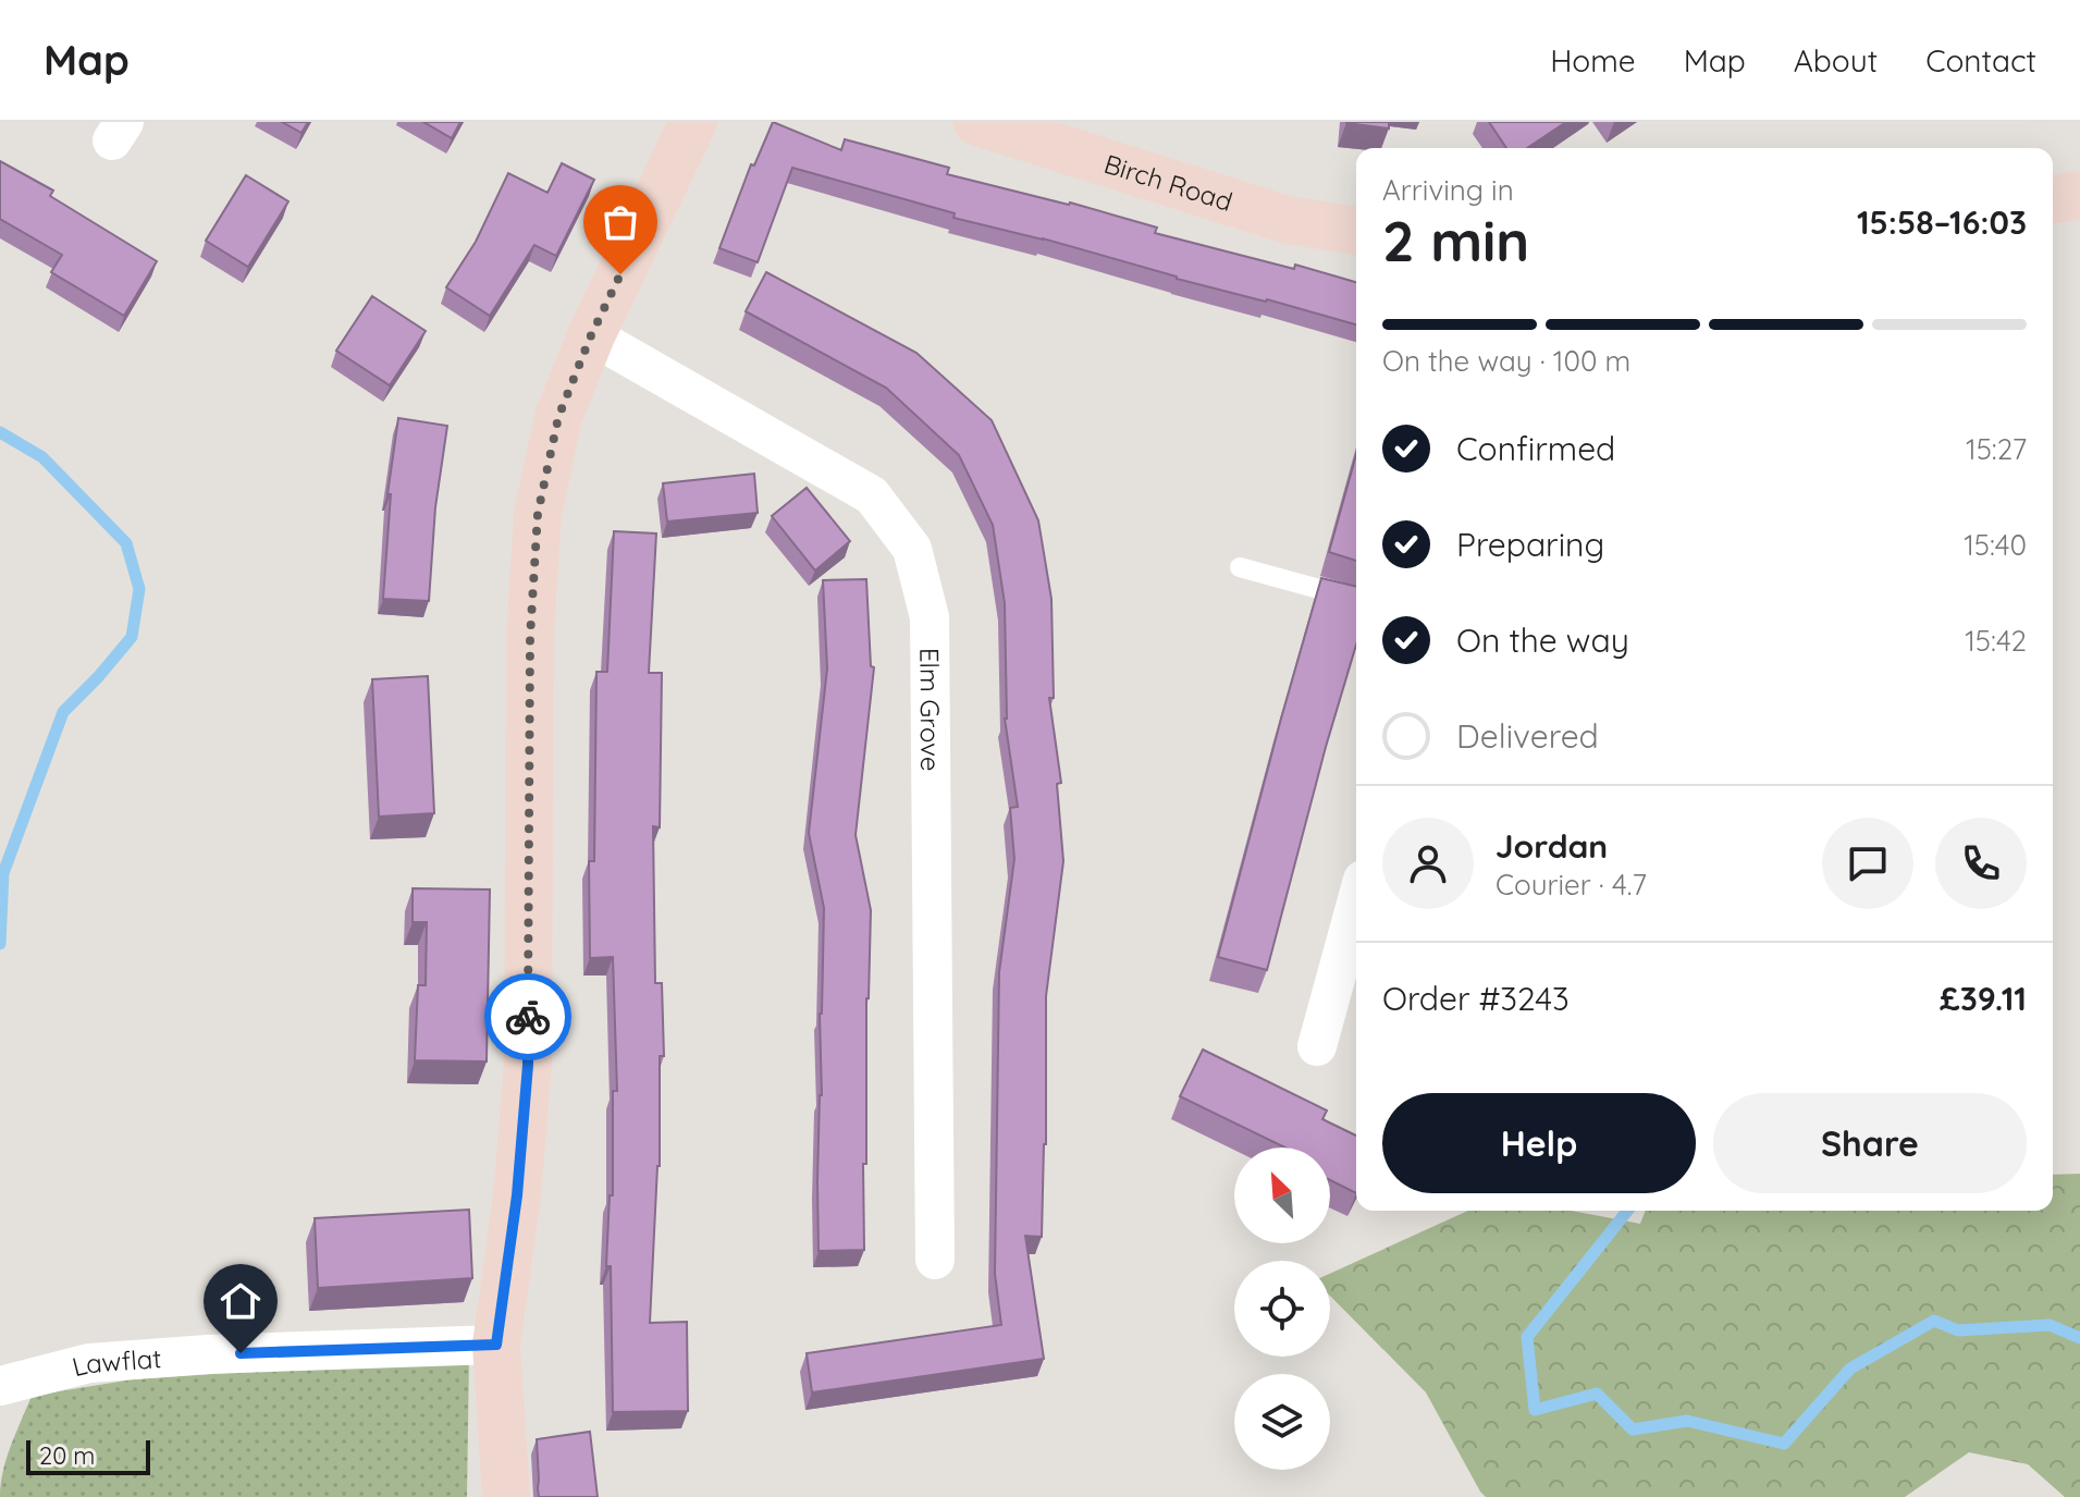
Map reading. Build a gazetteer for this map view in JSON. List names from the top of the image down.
{
  "streets": {
    "street": ["Birch Road", "Elm Grove", "Lawflat"]
  },
  "scale_bar": "20 m",
  "north": "top left",
  "page": {
    "header": "Map",
    "nav": [
      "Home",
      "Map",
      "About",
      "Contact"
    ],
    "heading": ["2 min", "Arriving in", "15:58–16:03"],
    "panel": [
      "Jordan",
      "Courier · 4.7",
      "Order #3243",
      "£39.11"
    ],
    "bar": "On the way · 100 m",
    "list": [
      ["Confirmed", "15:27"],
      ["Preparing", "15:40"],
      ["On the way", "15:42"],
      "Delivered"
    ],
    "buttons": ["Help", "Share"],
    "scale": "20 m"
  }
}
